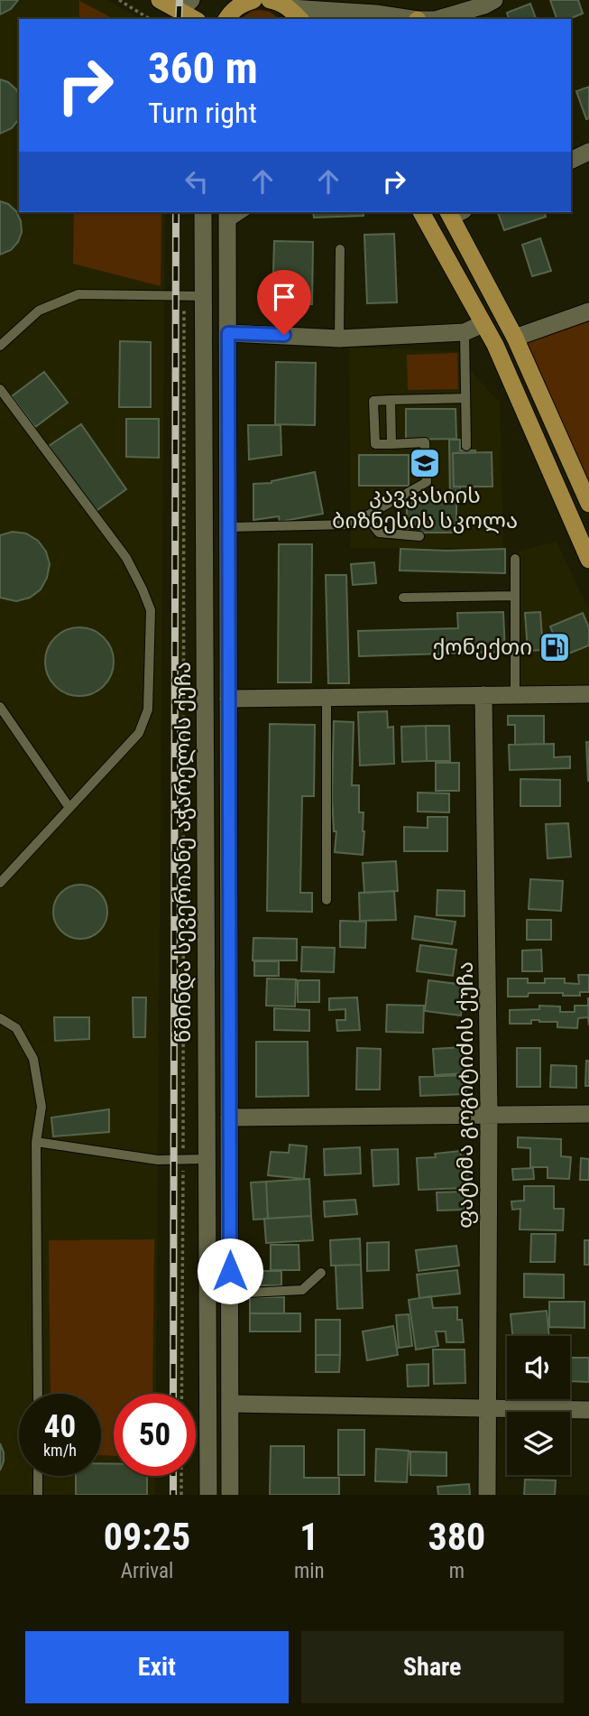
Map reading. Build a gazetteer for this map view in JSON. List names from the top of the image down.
{
  "streets": {
    "main road": ["წმინდა სევერიანე აჭარელის ქუჩა", "ფატიმა გოგიტიძის ქუჩა"]
  },
  "places": {
    "school or university": ["კავკასიის ბიზნესის სკოლა"],
    "fuel station": ["ქონექთი"]
  },
  "page": {
    "turn": ["360 m", "Turn right"],
    "speed": "40 km/h",
    "limit": "50",
    "eta": [
      "09:25",
      "Arrival",
      "1",
      "min",
      "380",
      "m"
    ],
    "buttons": ["Exit", "Share"]
  }
}
